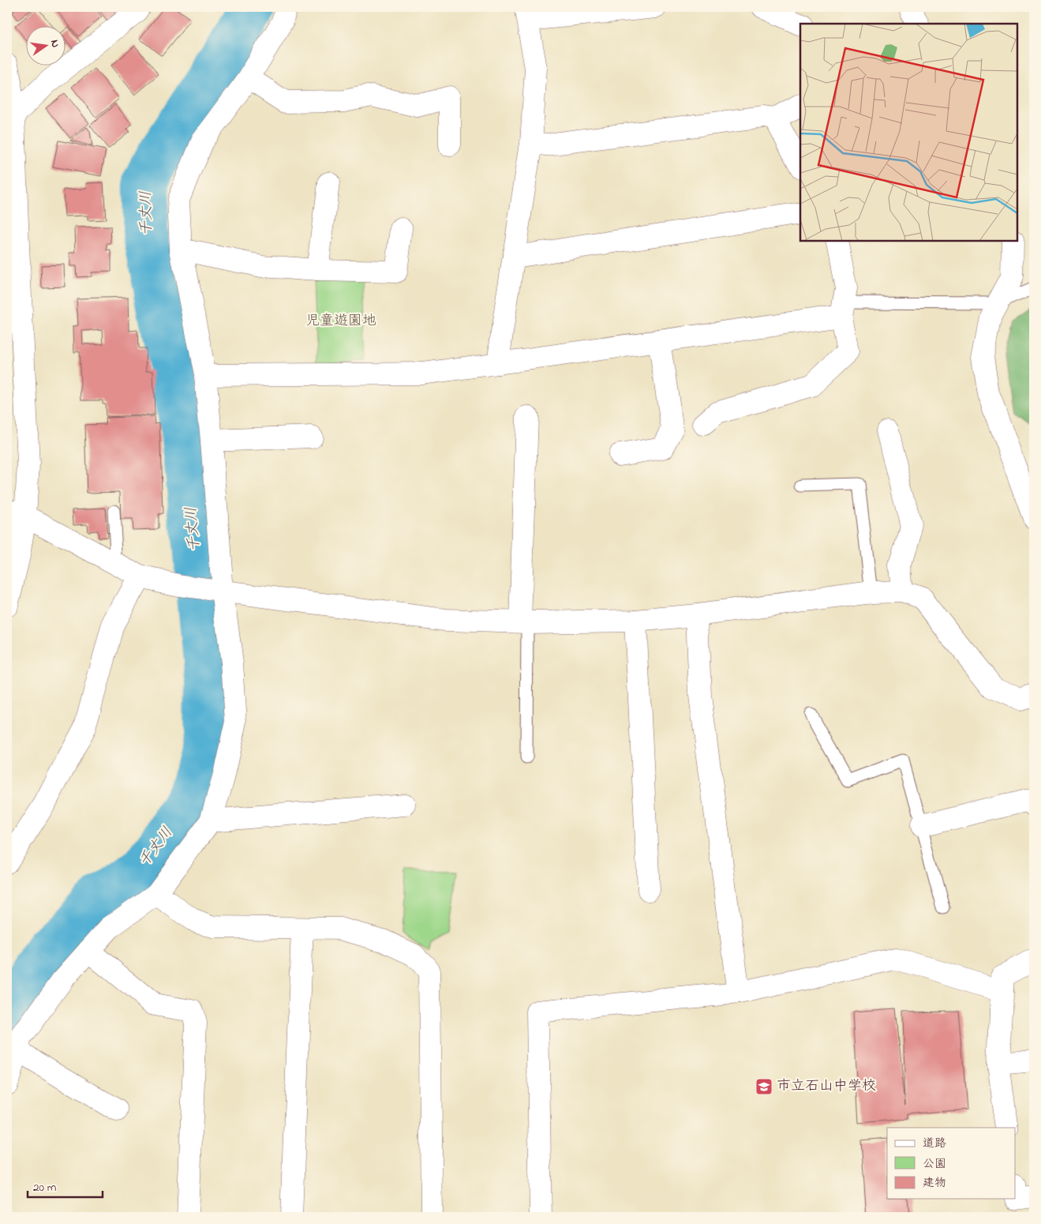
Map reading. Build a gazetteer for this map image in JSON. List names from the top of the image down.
{
  "water": ["千丈川"],
  "parks": ["児童遊園地"],
  "places": {
    "school or university": ["市立石山中学校"]
  },
  "legend": ["道路", "公園", "建物"],
  "scale_bar": "20 m",
  "north": "right"
}
